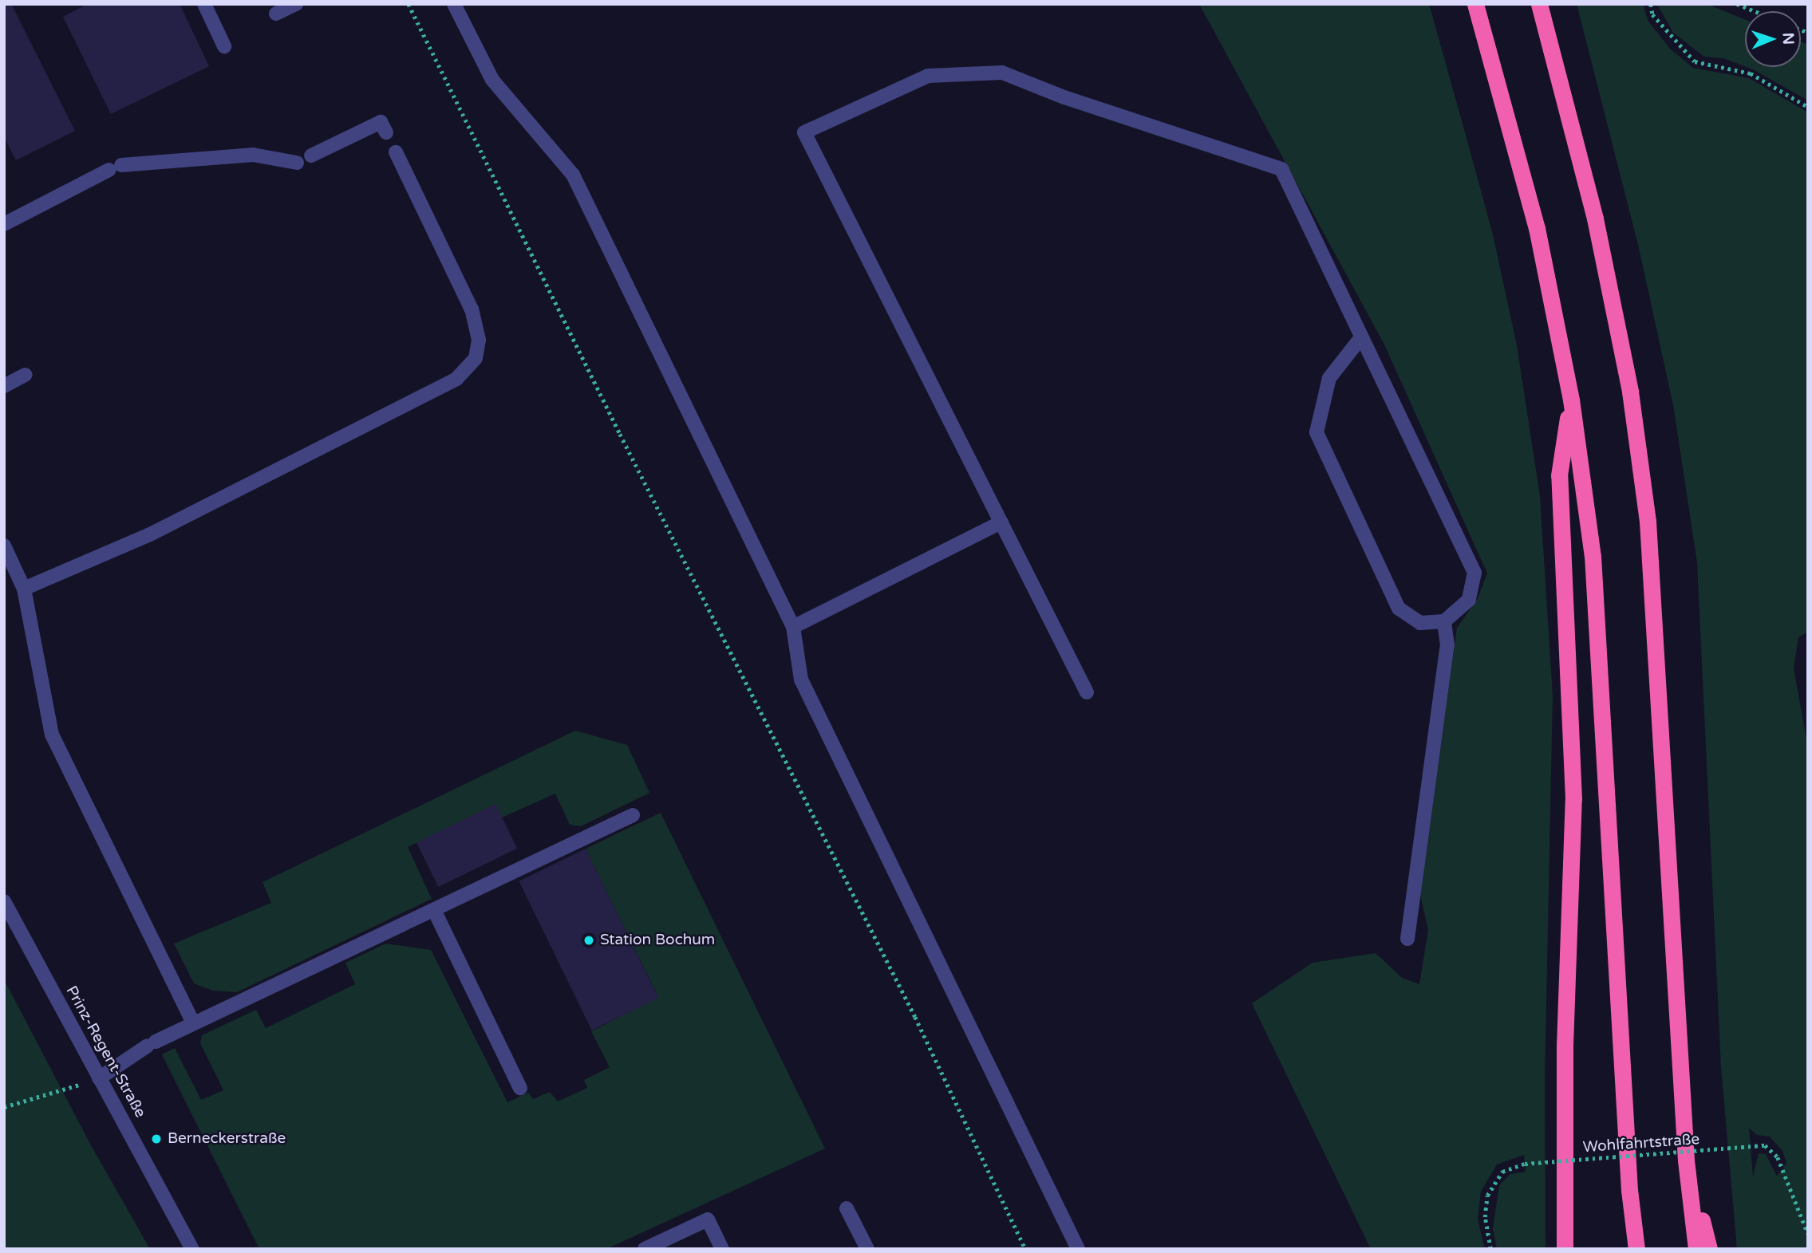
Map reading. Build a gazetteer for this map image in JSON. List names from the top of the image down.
{
  "streets": {
    "street": ["Prinz-Regent-Straße"],
    "path": ["Wohlfahrtstraße"]
  },
  "places": ["Station Bochum", "Berneckerstraße"],
  "north": "right"
}
